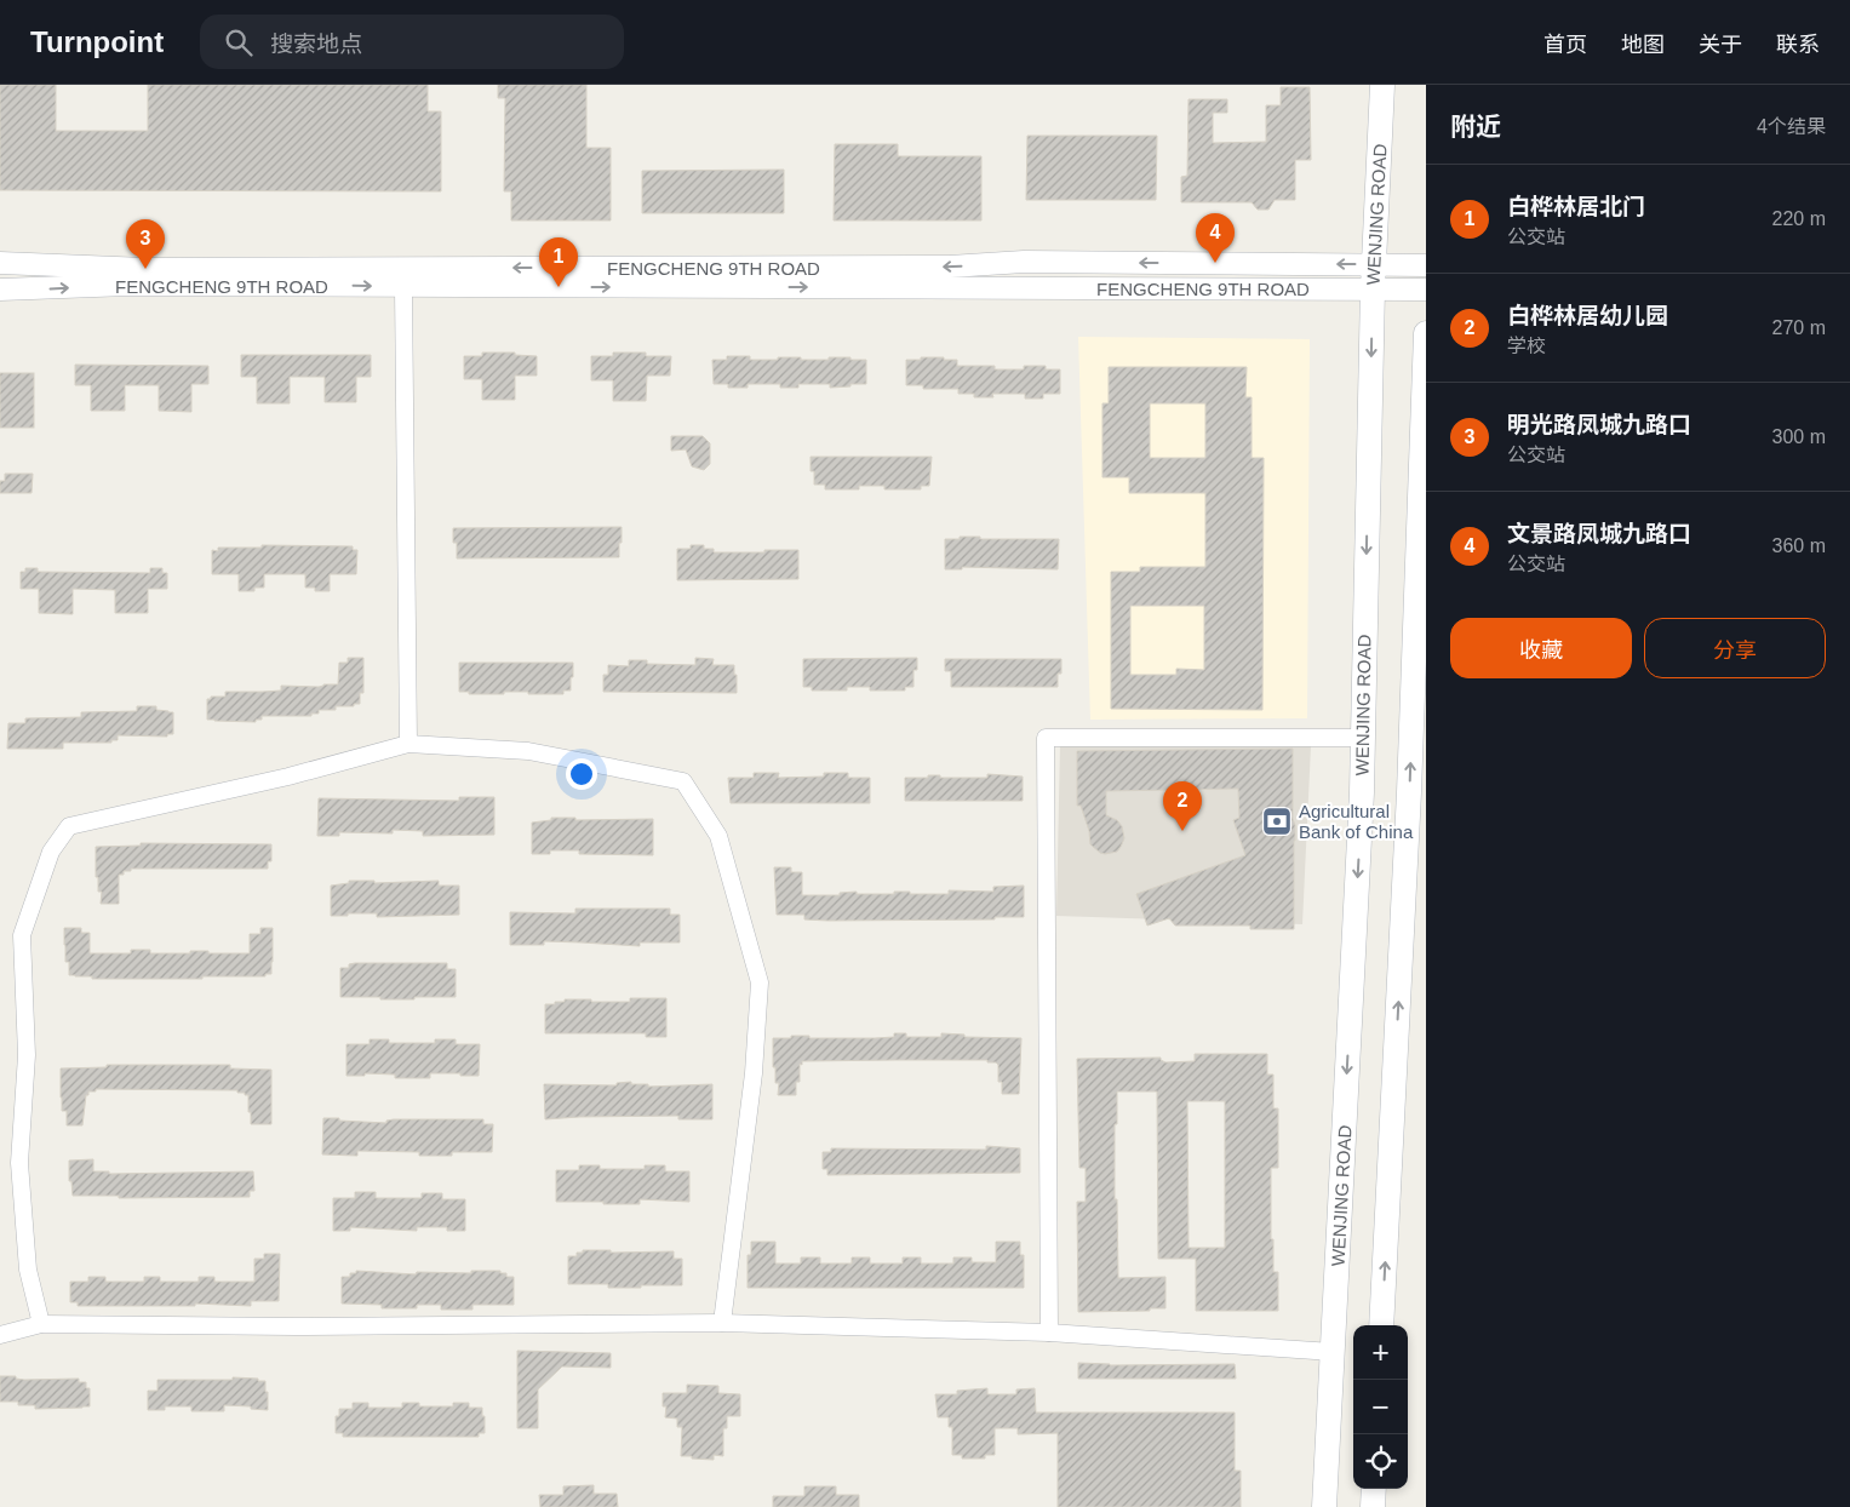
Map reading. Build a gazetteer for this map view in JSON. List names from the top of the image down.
{
  "streets": {
    "main road": ["WENJING ROAD"],
    "street": ["FENGCHENG 9TH ROAD"]
  },
  "crossings": [
    ["WENJING ROAD", "FENGCHENG 9TH ROAD"]
  ],
  "places": {
    "bank": ["Agricultural Bank of China"]
  },
  "page": {
    "header": "Turnpoint",
    "search": "搜索地点",
    "nav": [
      "首页",
      "地图",
      "关于",
      "联系"
    ],
    "heading": ["附近", "4个结果"],
    "list": [
      {
        "mark": "1",
        "name": "白桦林居北门",
        "note": "公交站",
        "value": "220 m"
      },
      {
        "mark": "2",
        "name": "白桦林居幼儿园",
        "note": "学校",
        "value": "270 m"
      },
      {
        "mark": "3",
        "name": "明光路凤城九路口",
        "note": "公交站",
        "value": "300 m"
      },
      {
        "mark": "4",
        "name": "文景路凤城九路口",
        "note": "公交站",
        "value": "360 m"
      }
    ],
    "pins": [
      "4",
      "3",
      "1",
      "2"
    ],
    "buttons": ["收藏", "分享"],
    "map_buttons": ["+", "−"]
  }
}
